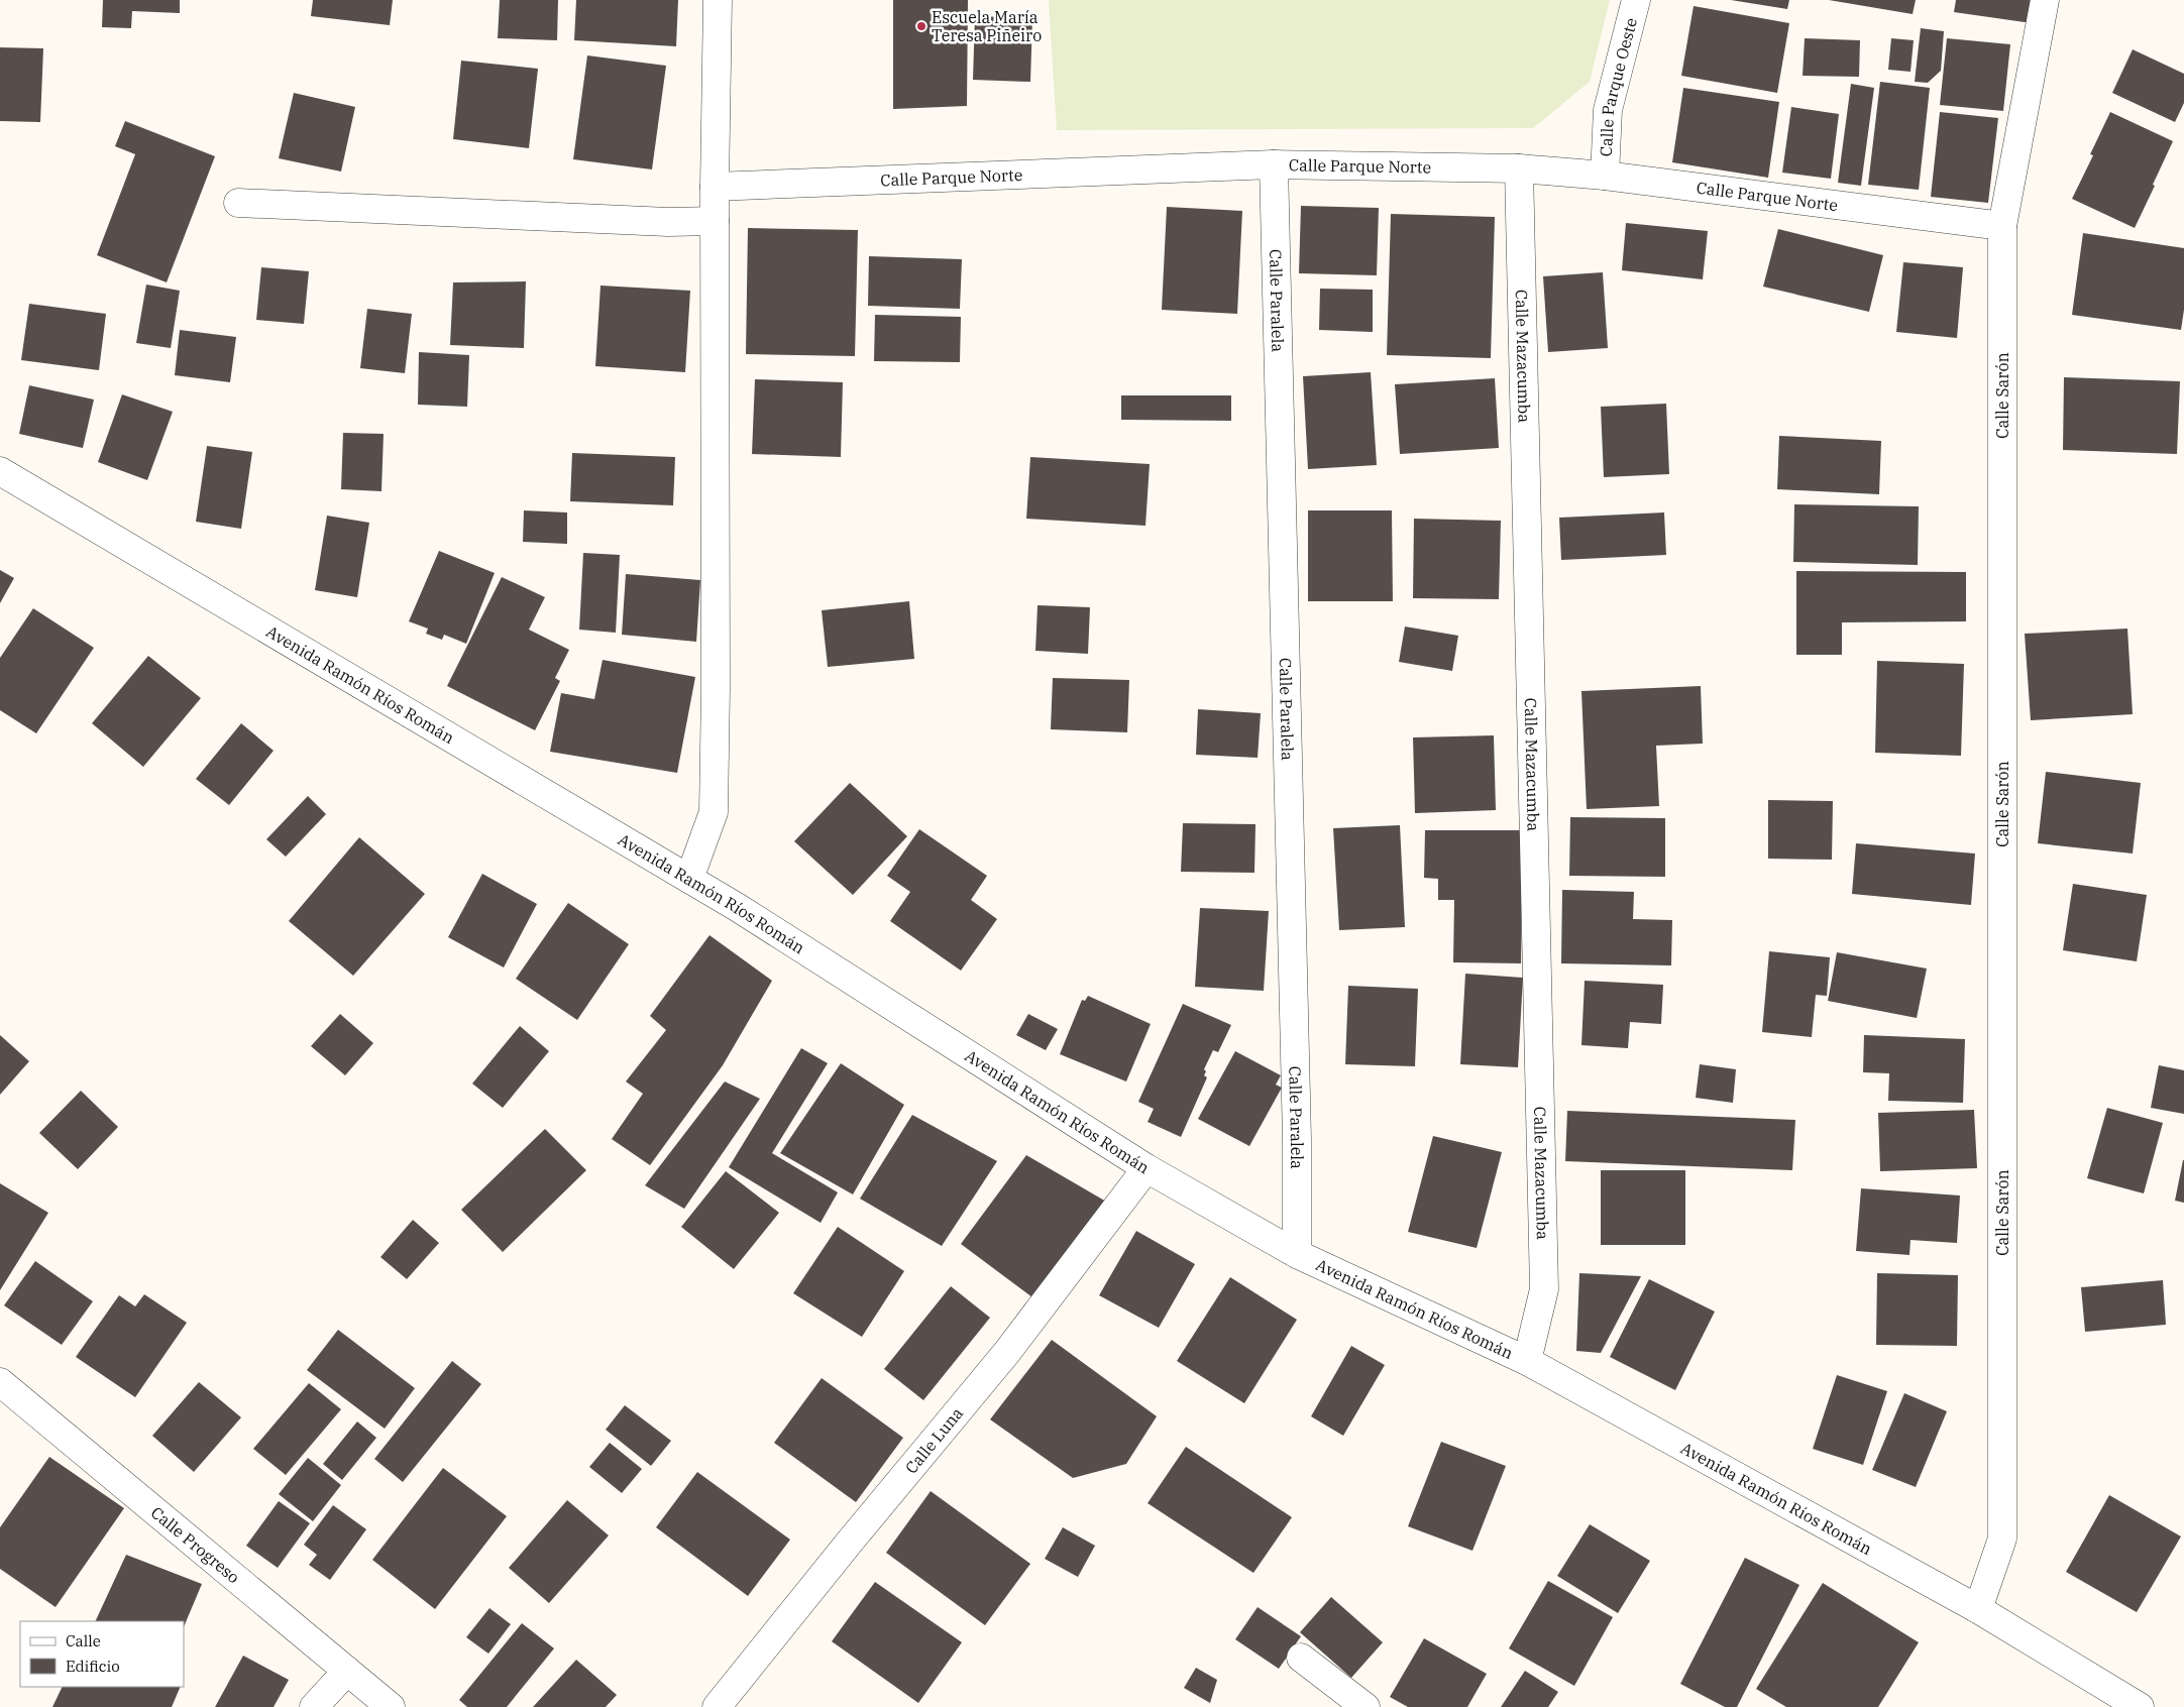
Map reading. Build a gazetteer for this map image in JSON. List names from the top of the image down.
{
  "streets": {
    "street": [
      "Calle Parque Oeste",
      "Calle Parque Norte",
      "Calle Paralela",
      "Calle Mazacumba",
      "Calle Sarón",
      "Avenida Ramón Ríos Román",
      "Calle Luna",
      "Calle Progreso"
    ]
  },
  "crossings": [
    ["Calle Parque Oeste", "Calle Parque Norte"],
    ["Calle Parque Norte", "Calle Paralela"],
    ["Calle Parque Norte", "Calle Mazacumba"],
    ["Calle Parque Norte", "Calle Sarón"],
    ["Calle Paralela", "Avenida Ramón Ríos Román"],
    ["Calle Mazacumba", "Avenida Ramón Ríos Román"],
    ["Calle Sarón", "Avenida Ramón Ríos Román"],
    ["Avenida Ramón Ríos Román", "Calle Luna"]
  ],
  "places": ["Escuela María Teresa Piñeiro"],
  "legend": ["Calle", "Edificio"]
}
